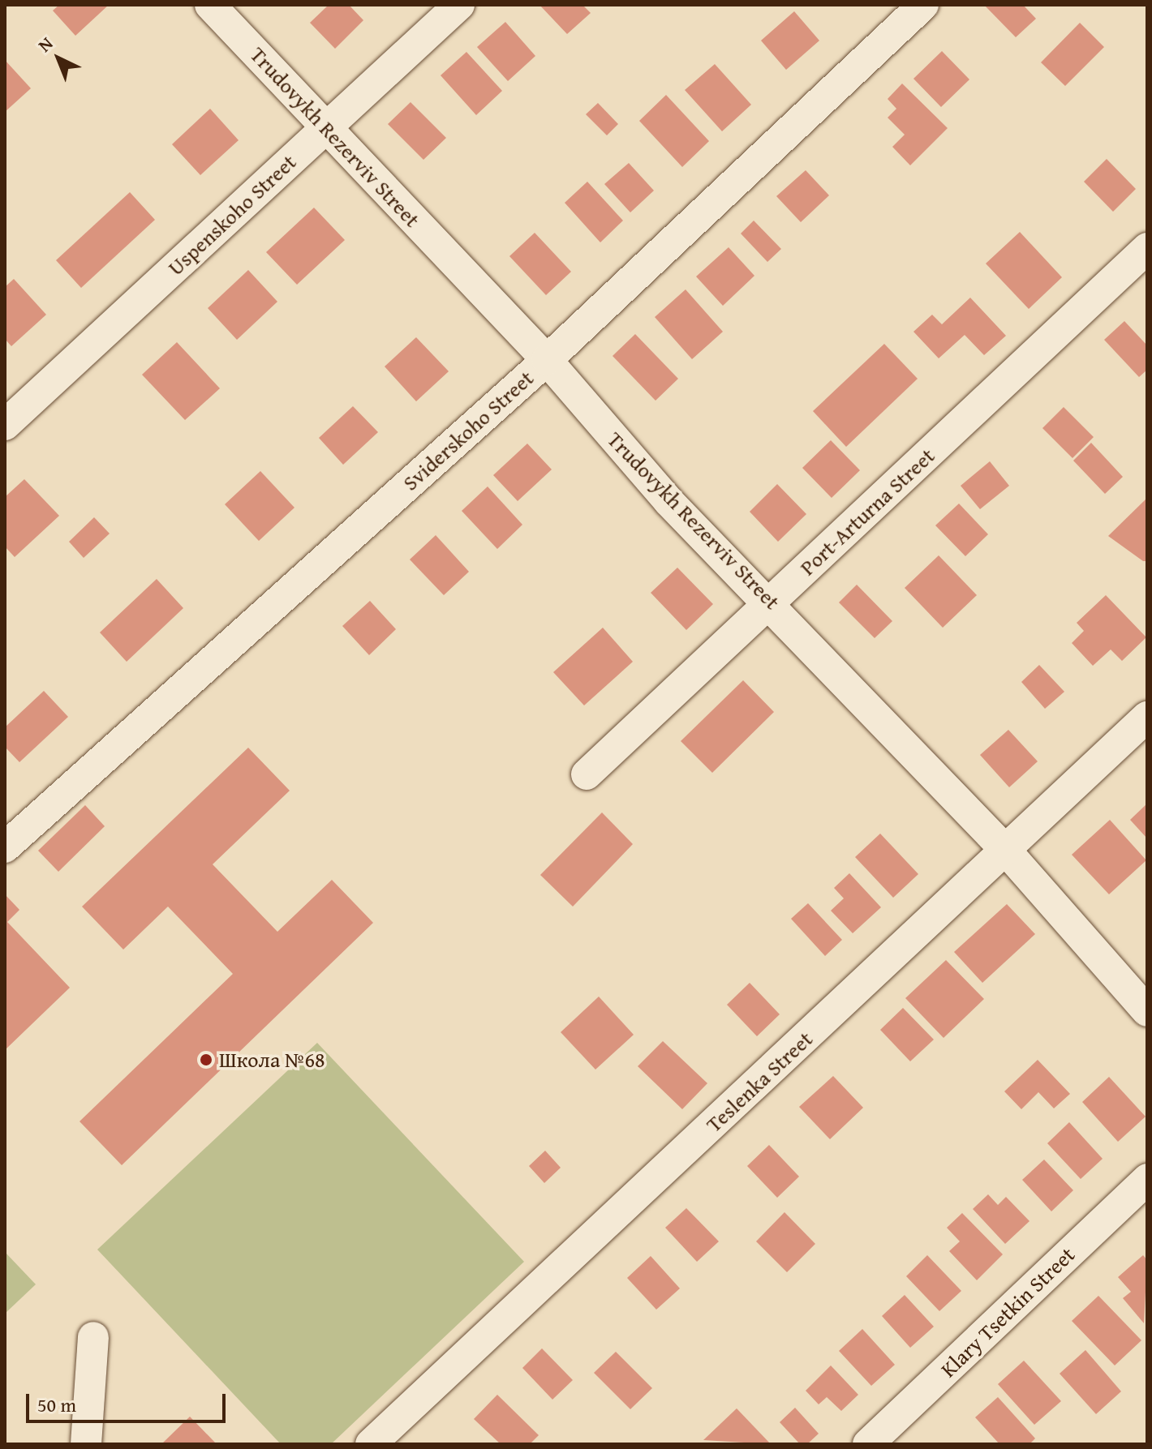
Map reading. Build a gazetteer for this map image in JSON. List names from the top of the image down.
{
  "streets": {
    "street": [
      "Trudovykh Rezerviv Street",
      "Uspenskoho Street",
      "Sviderskoho Street",
      "Port-Arturna Street",
      "Teslenka Street",
      "Klary Tsetkin Street"
    ]
  },
  "crossings": [
    ["Trudovykh Rezerviv Street", "Uspenskoho Street"],
    ["Trudovykh Rezerviv Street", "Sviderskoho Street"],
    ["Trudovykh Rezerviv Street", "Port-Arturna Street"],
    ["Trudovykh Rezerviv Street", "Teslenka Street"]
  ],
  "places": ["Школа №68"],
  "scale_bar": "50 m",
  "north": "top left"
}
